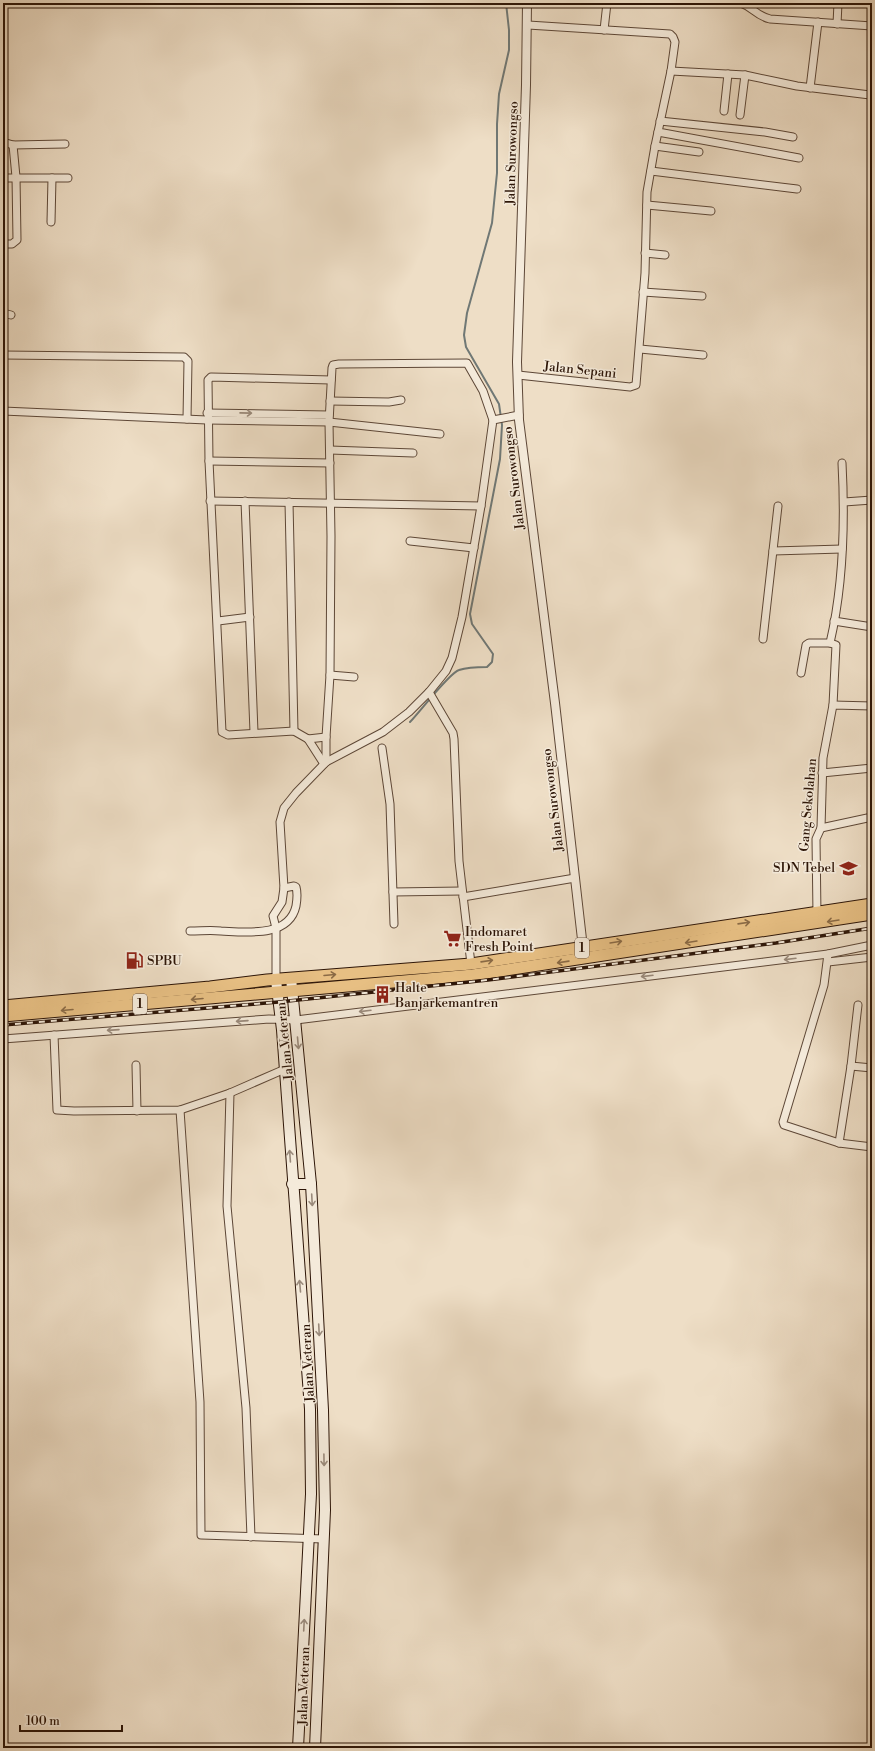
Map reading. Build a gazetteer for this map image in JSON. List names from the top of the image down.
{
  "streets": {
    "highway": ["1"],
    "main road": ["Jalan Veteran"],
    "street": ["Jalan Surowongso", "Jalan Sepani", "Gang Sekolahan"]
  },
  "crossings": [
    ["Jalan Surowongso", "Jalan Sepani"],
    ["Jalan Surowongso", "1"],
    ["Gang Sekolahan", "1"],
    ["1", "Jalan Veteran"]
  ],
  "places": {
    "school or university": ["SDN Tebel"],
    "supermarket": ["Indomaret Fresh Point"],
    "fuel station": ["SPBU"],
    "building": ["Halte Banjarkemantren"]
  },
  "scale_bar": "100 m"
}
